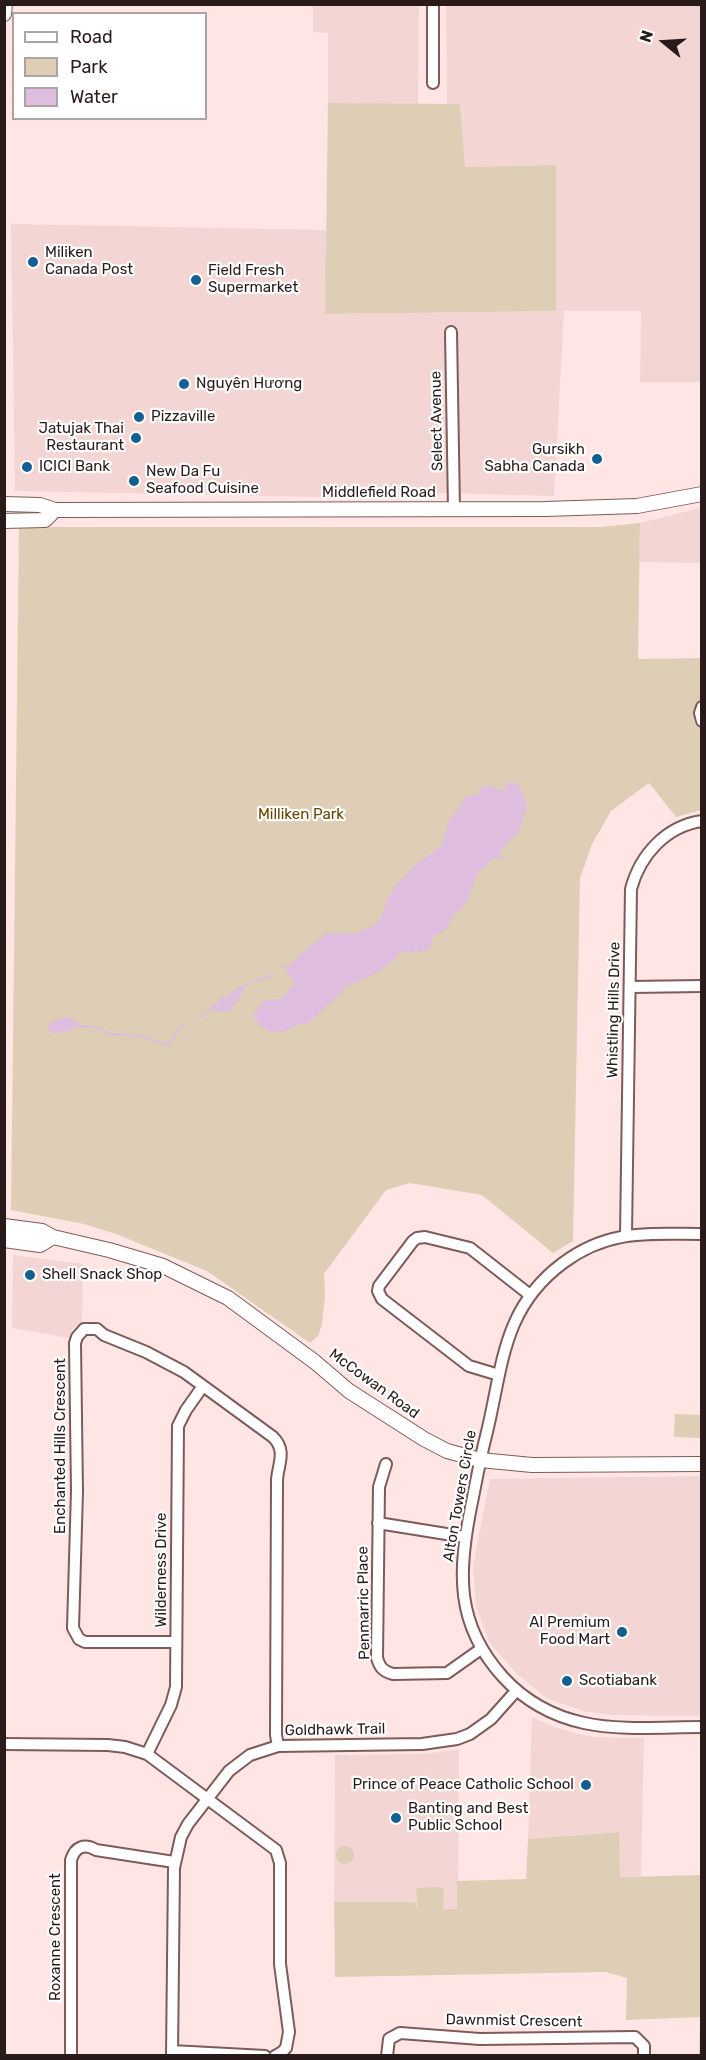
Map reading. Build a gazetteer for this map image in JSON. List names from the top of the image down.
{
  "streets": {
    "main road": ["Middlefield Road", "McCowan Road"],
    "street": [
      "Select Avenue",
      "Whistling Hills Drive",
      "Enchanted Hills Crescent",
      "Alton Towers Circle",
      "Wilderness Drive",
      "Penmarric Place",
      "Goldhawk Trail",
      "Roxanne Crescent",
      "Dawnmist Crescent"
    ]
  },
  "crossings": [
    ["Select Avenue", "Middlefield Road"],
    ["Whistling Hills Drive", "Alton Towers Circle"],
    ["McCowan Road", "Alton Towers Circle"],
    ["Enchanted Hills Crescent", "Wilderness Drive"],
    ["Enchanted Hills Crescent", "Goldhawk Trail"],
    ["Alton Towers Circle", "Penmarric Place"],
    ["Alton Towers Circle", "Goldhawk Trail"],
    ["Goldhawk Trail", "Roxanne Crescent"]
  ],
  "parks": ["Milliken Park"],
  "places": [
    "Miliken Canada Post",
    "Field Fresh Supermarket",
    "Nguyên Hương",
    "Pizzaville",
    "Jatujak Thai Restaurant",
    "Gursikh Sabha Canada",
    "ICICI Bank",
    "New Da Fu Seafood Cuisine",
    "Shell Snack Shop",
    "AI Premium Food Mart",
    "Scotiabank",
    "Prince of Peace Catholic School",
    "Banting and Best Public School"
  ],
  "legend": ["Road", "Park", "Water"],
  "north": "left"
}
